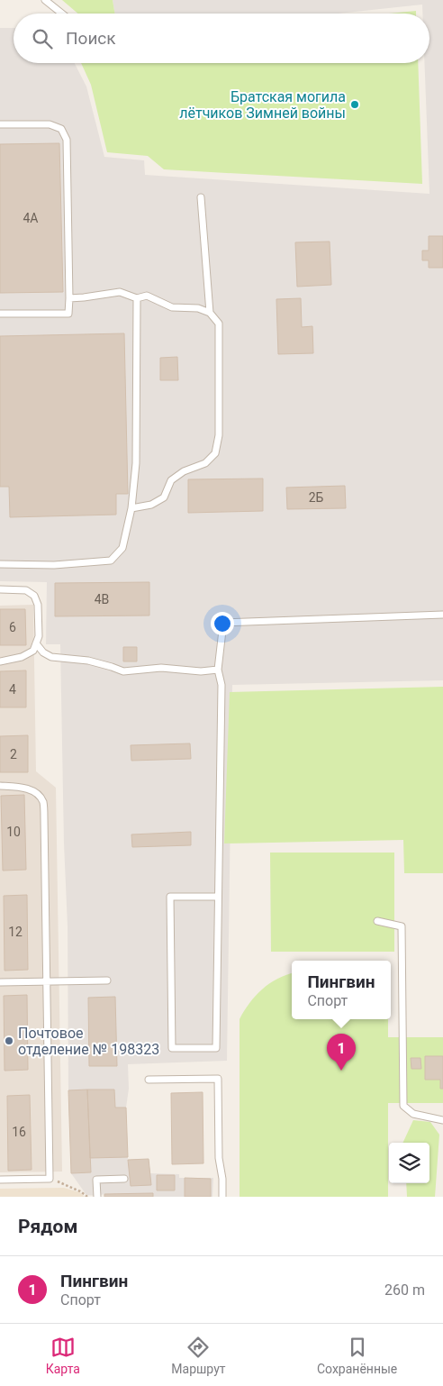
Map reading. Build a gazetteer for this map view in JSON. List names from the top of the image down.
{
  "places": ["Братская могила лётчиков Зимней войны", "Почтовое отделение № 198323"],
  "house_numbers": [
    "4А",
    "2Б",
    "4В",
    "6",
    "4",
    "2",
    "10",
    "12",
    "16"
  ],
  "page": {
    "search": "Поиск",
    "popup": ["Пингвин", "Спорт"],
    "pins": "1",
    "heading": "Рядом",
    "list": [
      {
        "mark": "1",
        "name": "Пингвин",
        "note": "Спорт",
        "value": "260 m"
      }
    ],
    "nav": ["Карта", "Маршрут", "Сохранённые"]
  }
}
